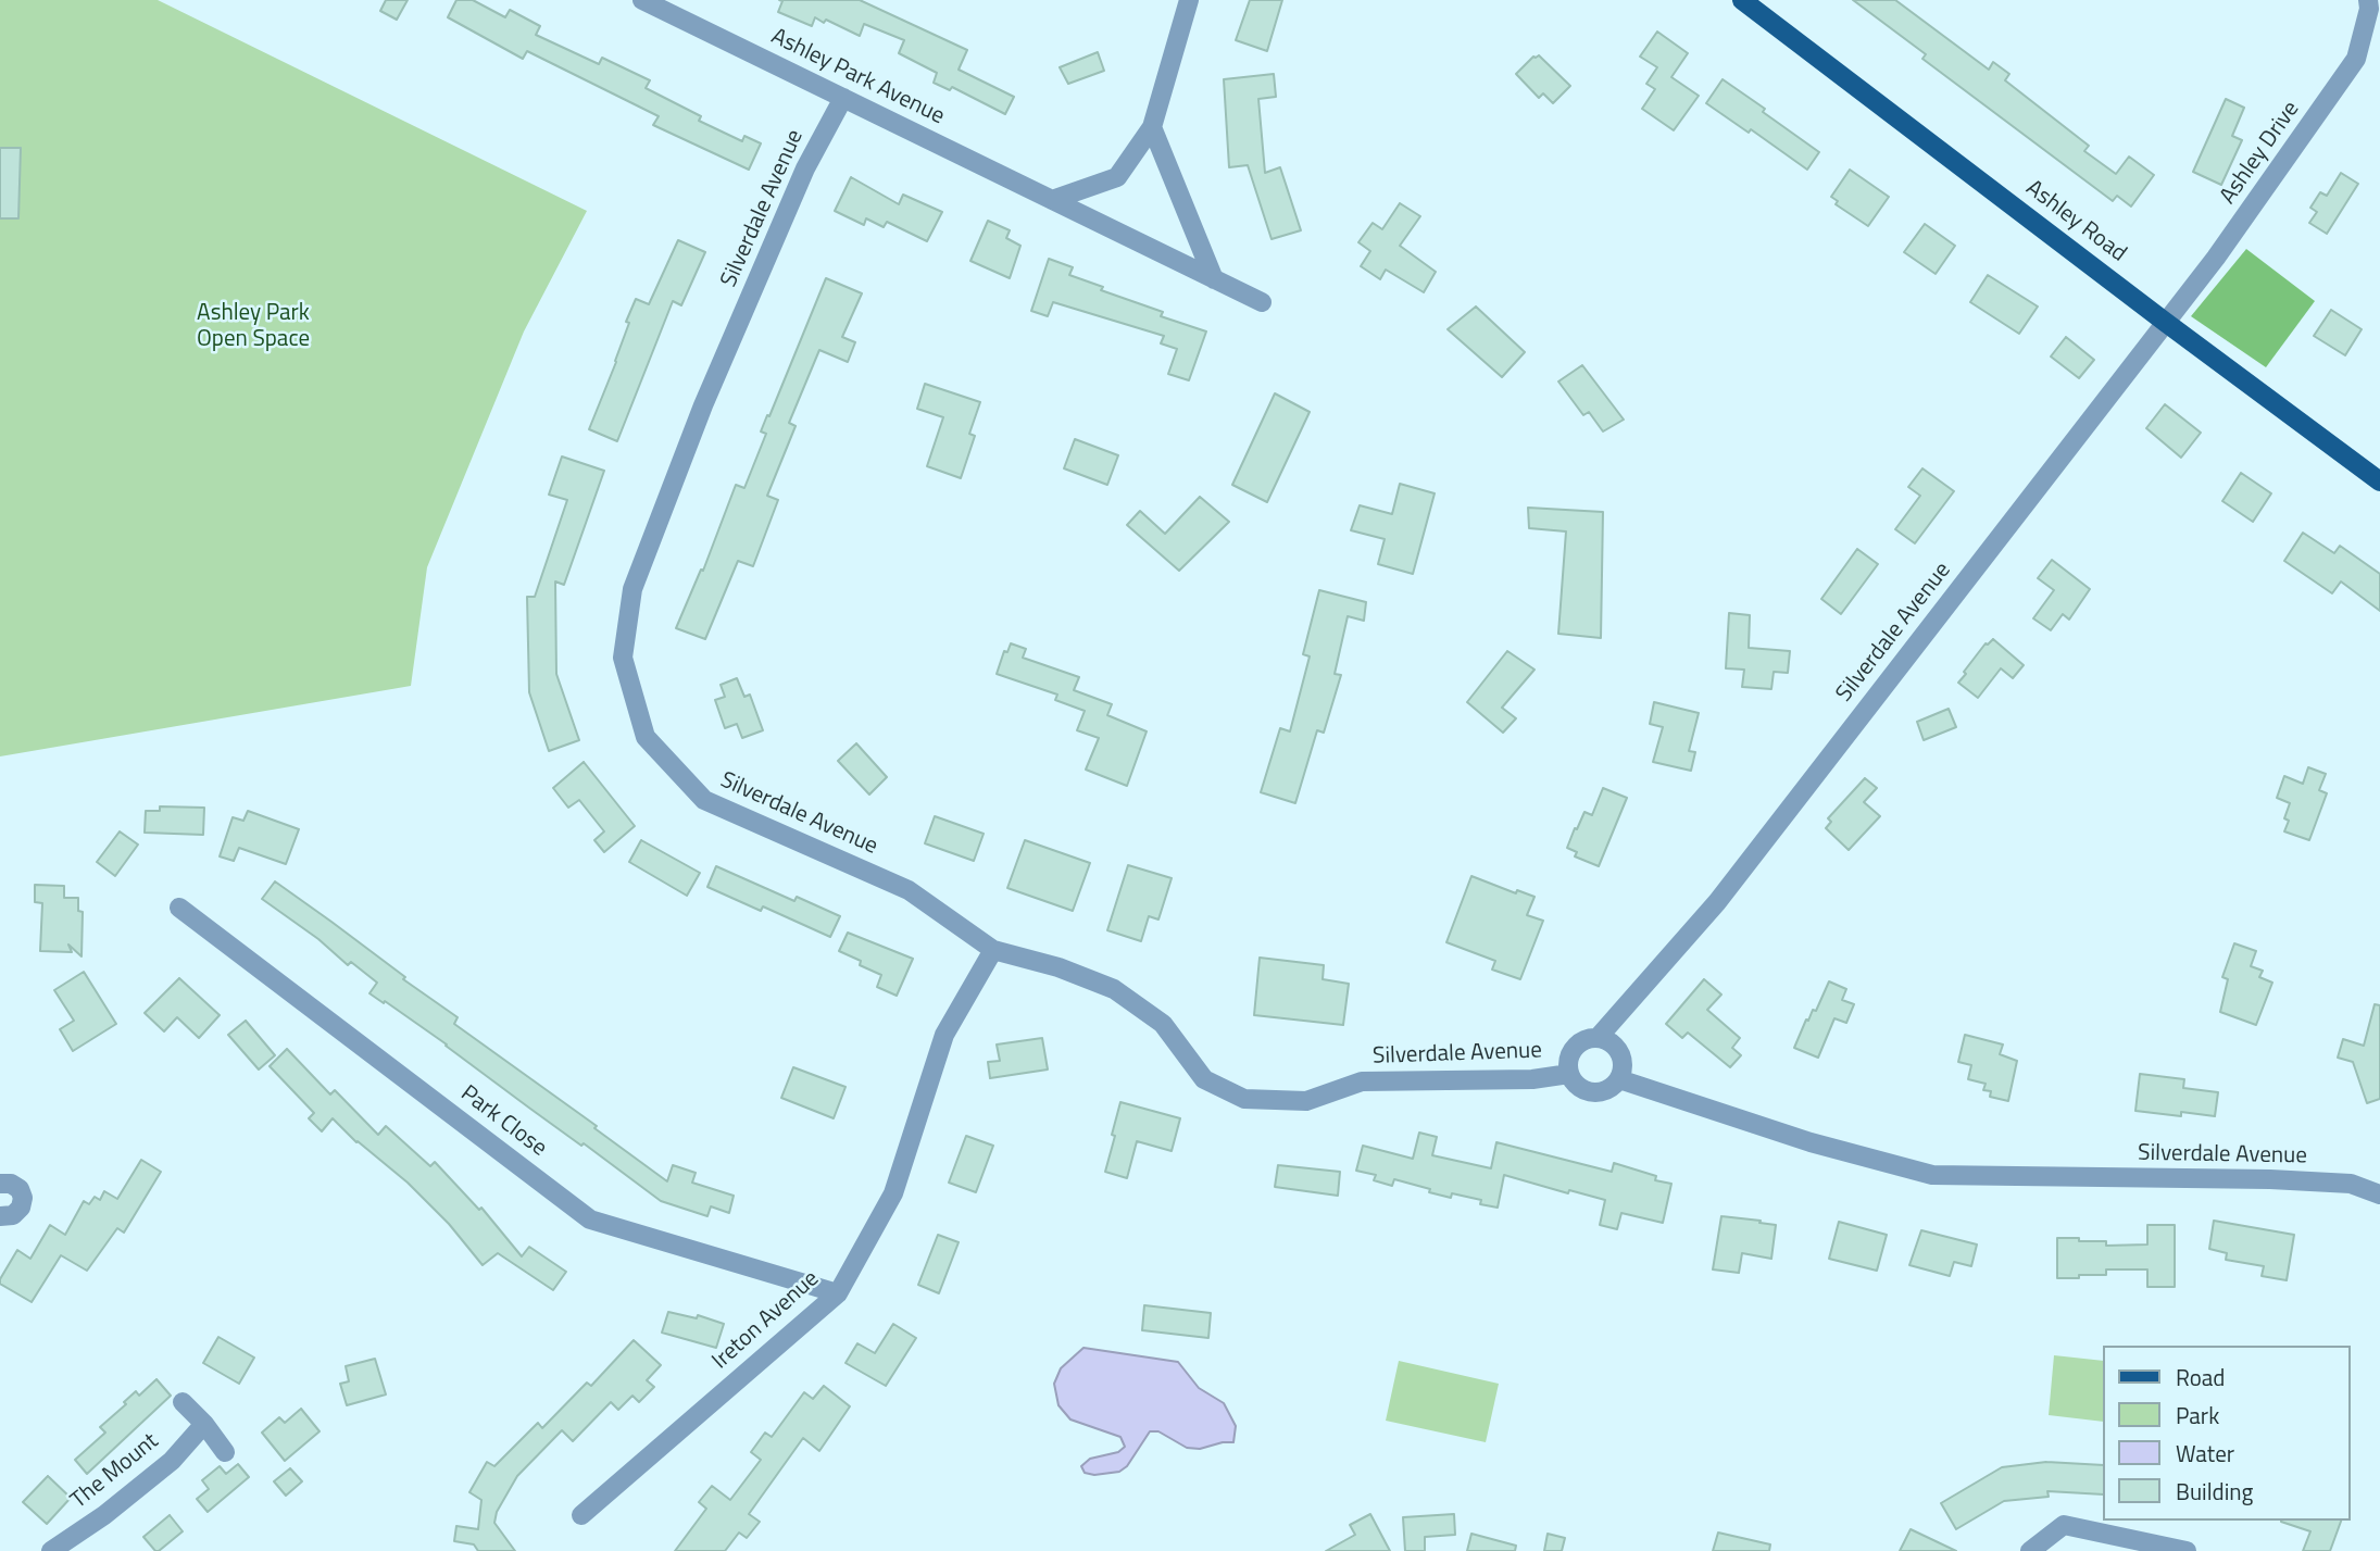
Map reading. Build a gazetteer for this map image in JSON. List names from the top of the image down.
{
  "streets": {
    "main road": ["Ashley Road"],
    "street": [
      "Ashley Park Avenue",
      "Ashley Drive",
      "Silverdale Avenue",
      "Park Close",
      "Ireton Avenue",
      "The Mount"
    ]
  },
  "crossings": [
    ["Ashley Park Avenue", "Silverdale Avenue"],
    ["Ashley Drive", "Silverdale Avenue"],
    ["Ashley Drive", "Ashley Road"],
    ["Silverdale Avenue", "Ashley Road"],
    ["Silverdale Avenue", "Ireton Avenue"],
    ["Park Close", "Ireton Avenue"]
  ],
  "parks": ["Ashley Park Open Space"],
  "legend": [
    "Road",
    "Park",
    "Water",
    "Building"
  ]
}
